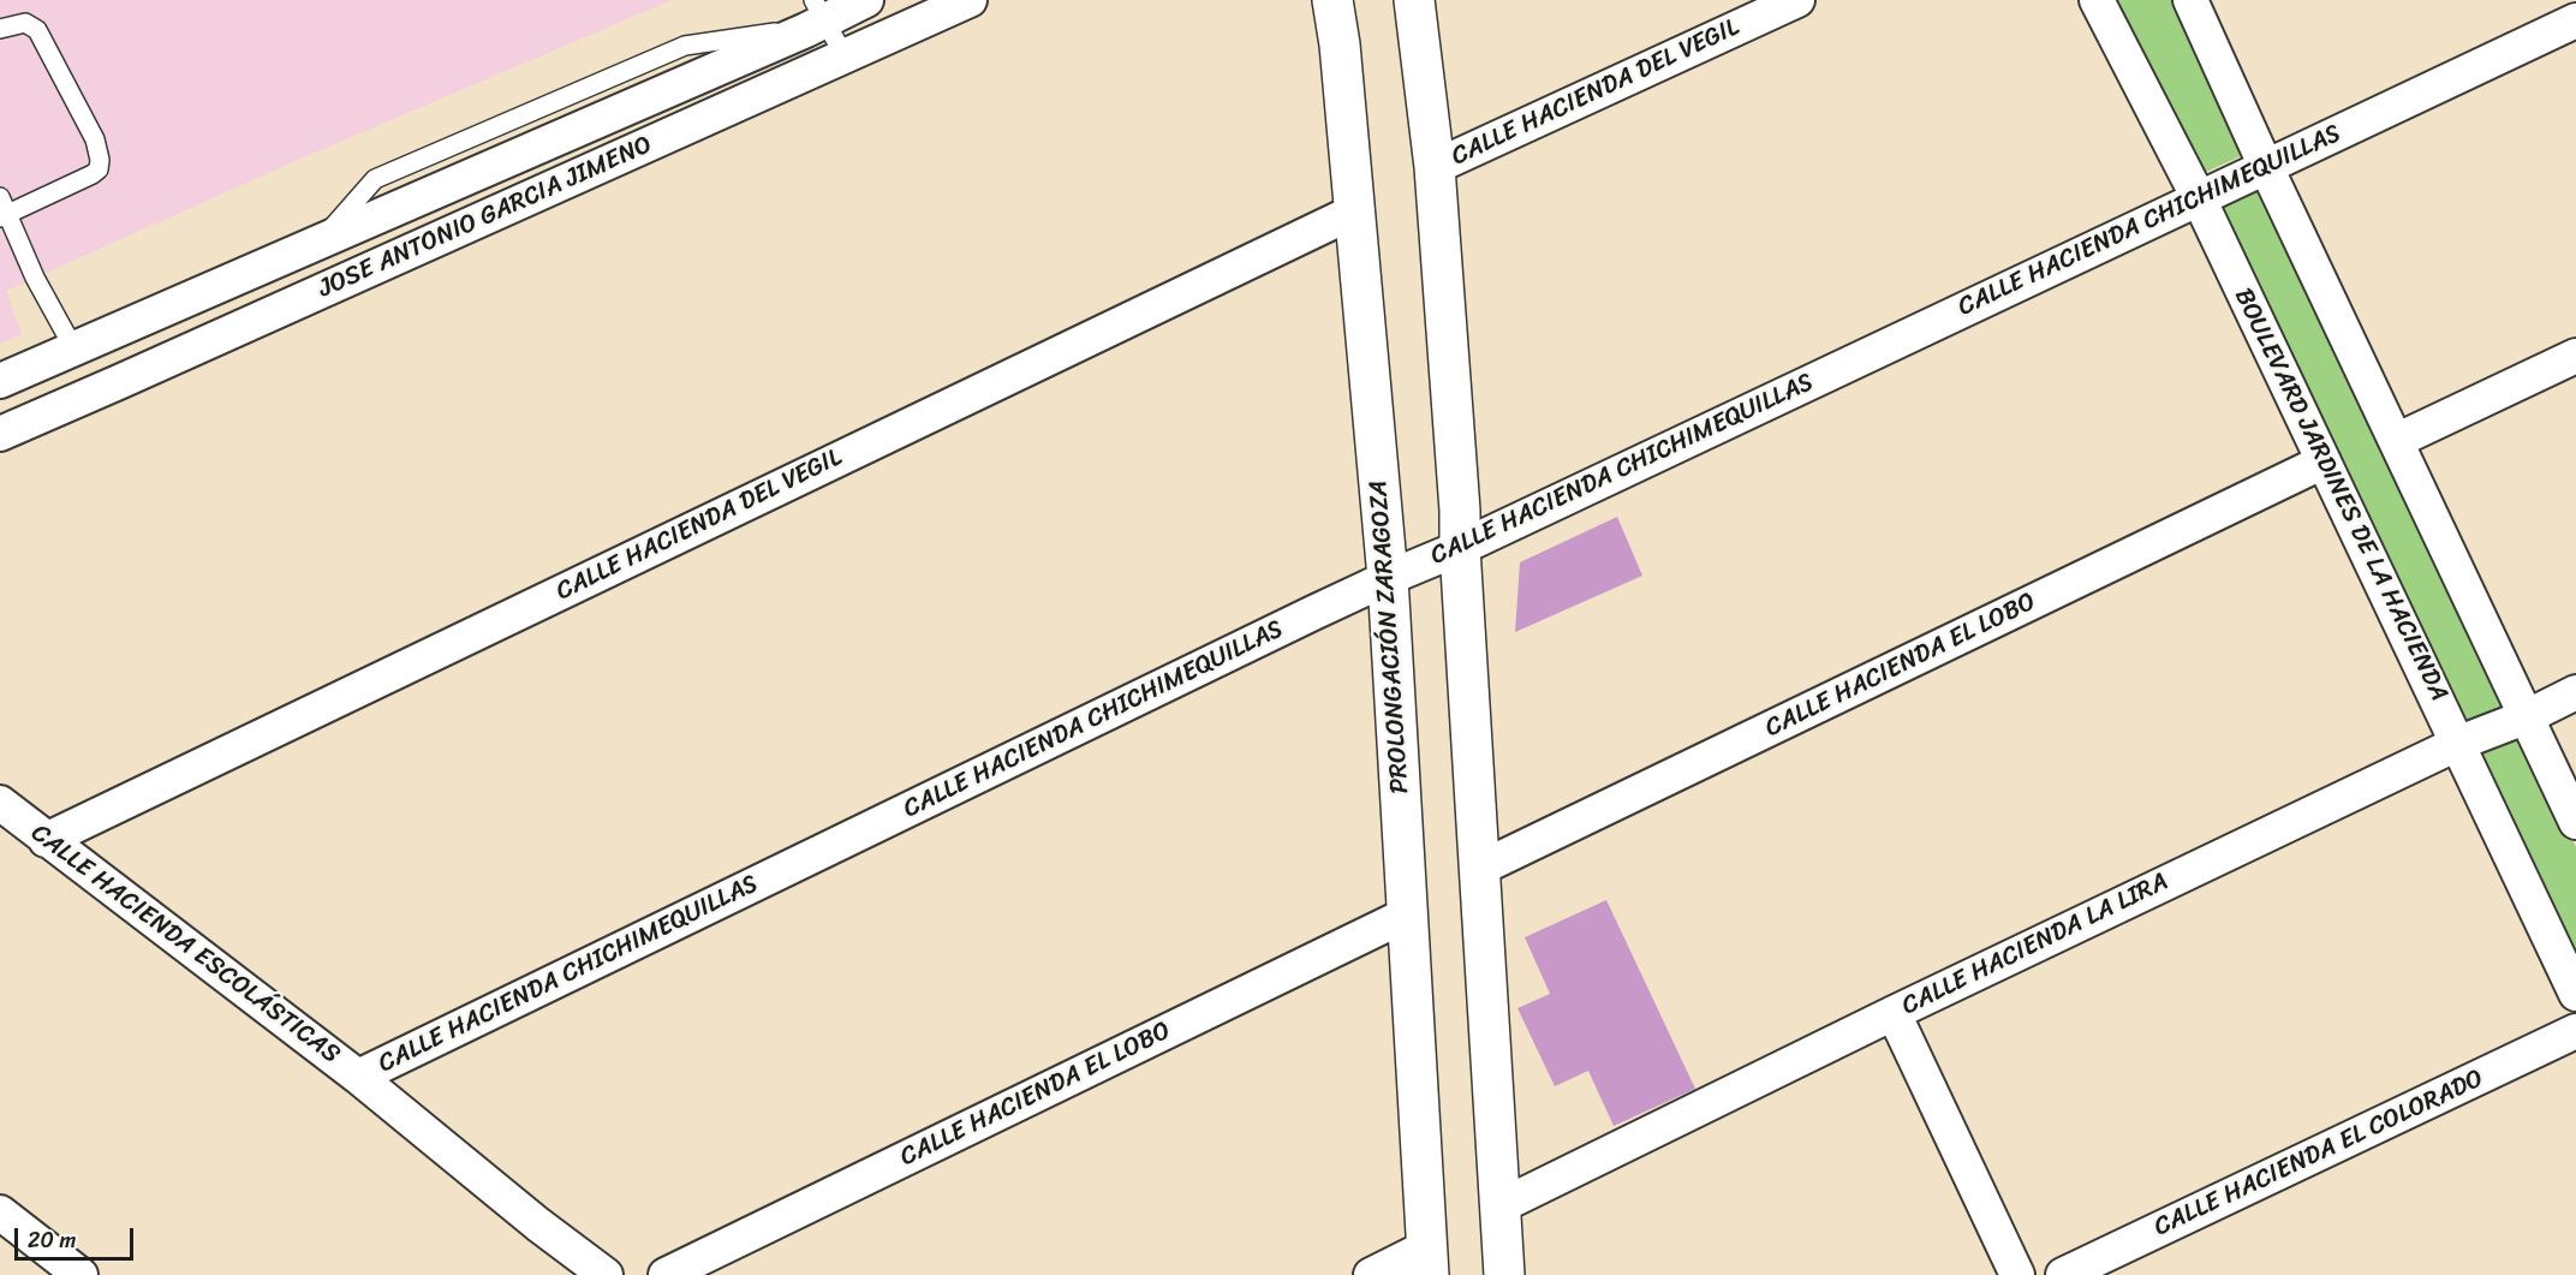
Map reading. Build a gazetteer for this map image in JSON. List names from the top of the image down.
{
  "streets": {
    "main road": ["PROLONGACIÓN ZARAGOZA"],
    "street": [
      "CALLE HACIENDA DEL VEGIL",
      "JOSE ANTONIO GARCIA JIMENO",
      "CALLE HACIENDA CHICHIMEQUILLAS",
      "BOULEVARD JARDINES DE LA HACIENDA",
      "CALLE HACIENDA EL LOBO",
      "CALLE HACIENDA ESCOLÁSTICAS",
      "CALLE HACIENDA LA LIRA",
      "CALLE HACIENDA EL COLORADO"
    ]
  },
  "crossings": [
    ["CALLE HACIENDA DEL VEGIL", "PROLONGACIÓN ZARAGOZA"],
    ["CALLE HACIENDA DEL VEGIL", "CALLE HACIENDA ESCOLÁSTICAS"],
    ["CALLE HACIENDA CHICHIMEQUILLAS", "BOULEVARD JARDINES DE LA HACIENDA"],
    ["CALLE HACIENDA CHICHIMEQUILLAS", "PROLONGACIÓN ZARAGOZA"],
    ["CALLE HACIENDA CHICHIMEQUILLAS", "CALLE HACIENDA ESCOLÁSTICAS"],
    ["BOULEVARD JARDINES DE LA HACIENDA", "CALLE HACIENDA EL LOBO"],
    ["BOULEVARD JARDINES DE LA HACIENDA", "CALLE HACIENDA LA LIRA"],
    ["PROLONGACIÓN ZARAGOZA", "CALLE HACIENDA EL LOBO"]
  ],
  "scale_bar": "20 m"
}
